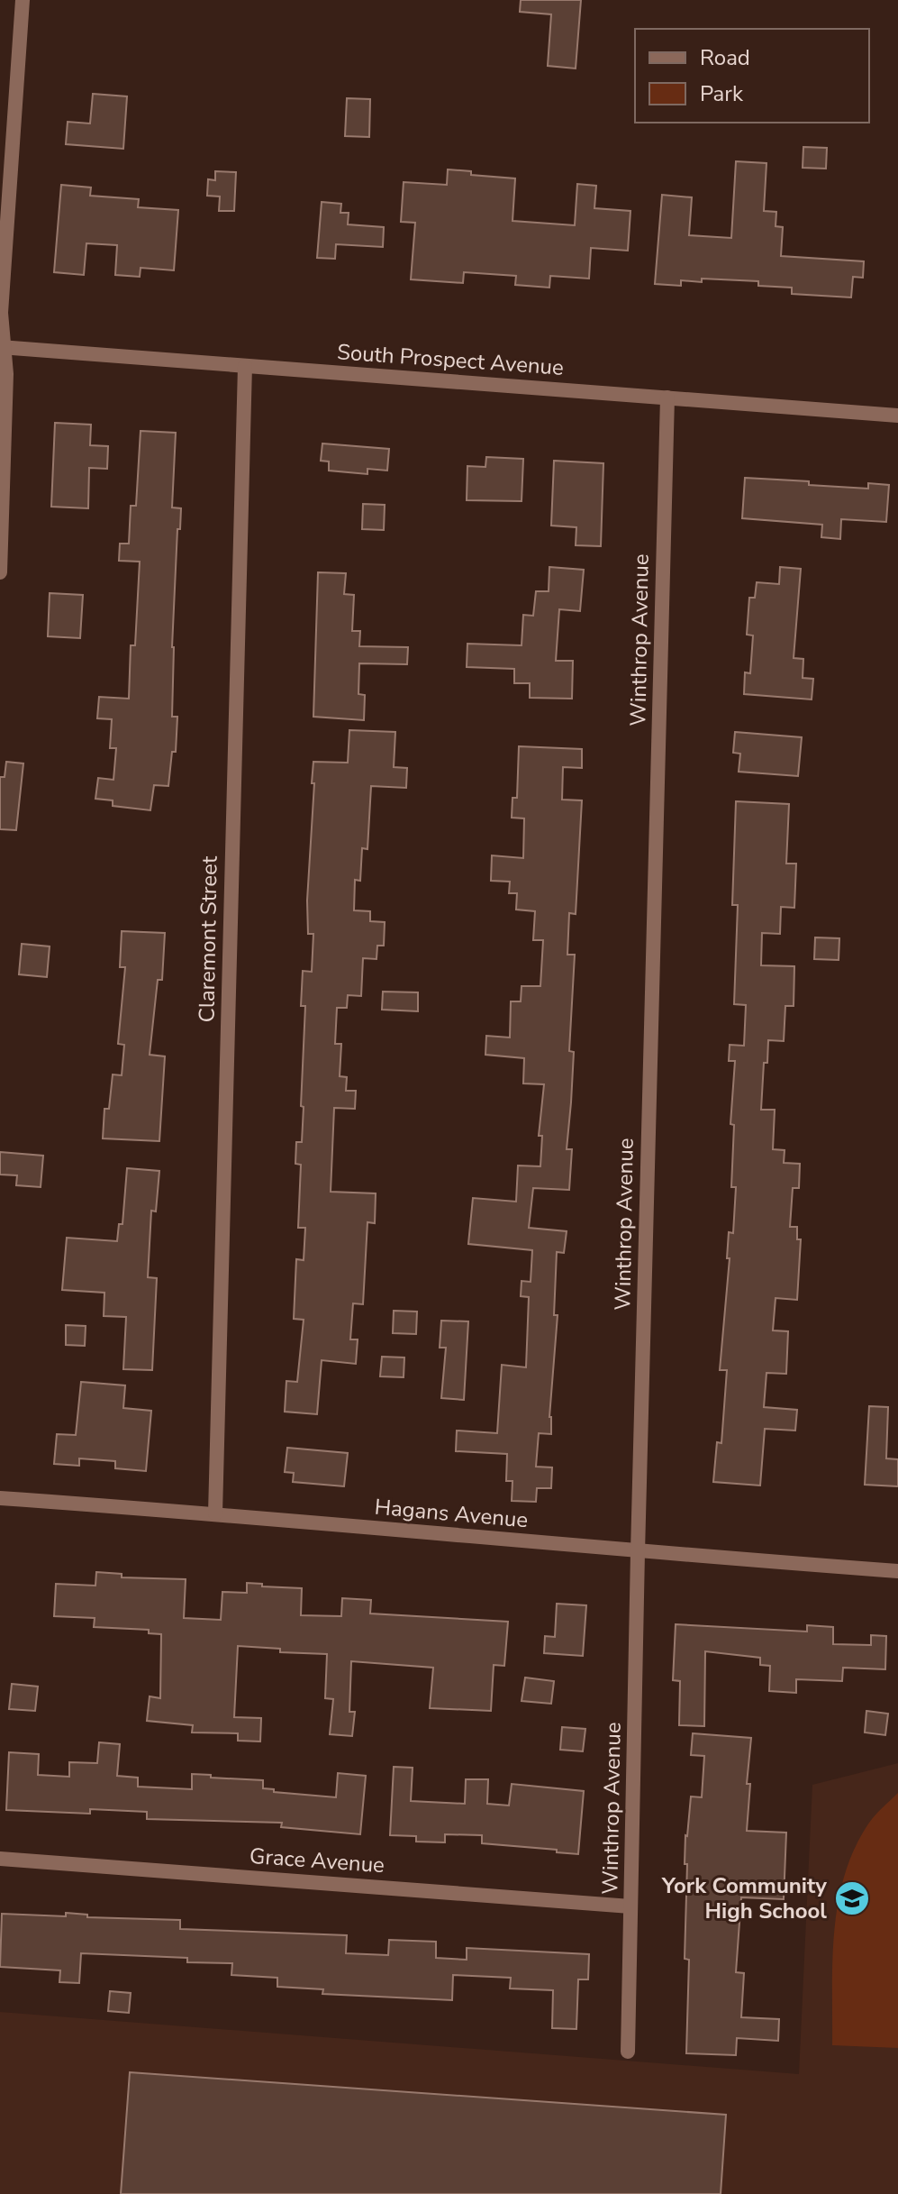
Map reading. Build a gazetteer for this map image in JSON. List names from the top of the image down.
{
  "streets": {
    "street": [
      "South Prospect Avenue",
      "Winthrop Avenue",
      "Claremont Street",
      "Hagans Avenue",
      "Grace Avenue"
    ]
  },
  "crossings": [
    ["South Prospect Avenue", "Winthrop Avenue"],
    ["South Prospect Avenue", "Claremont Street"],
    ["Winthrop Avenue", "Hagans Avenue"],
    ["Winthrop Avenue", "Grace Avenue"],
    ["Claremont Street", "Hagans Avenue"]
  ],
  "places": {
    "school or university": ["York Community High School"]
  },
  "legend": ["Road", "Park"]
}
